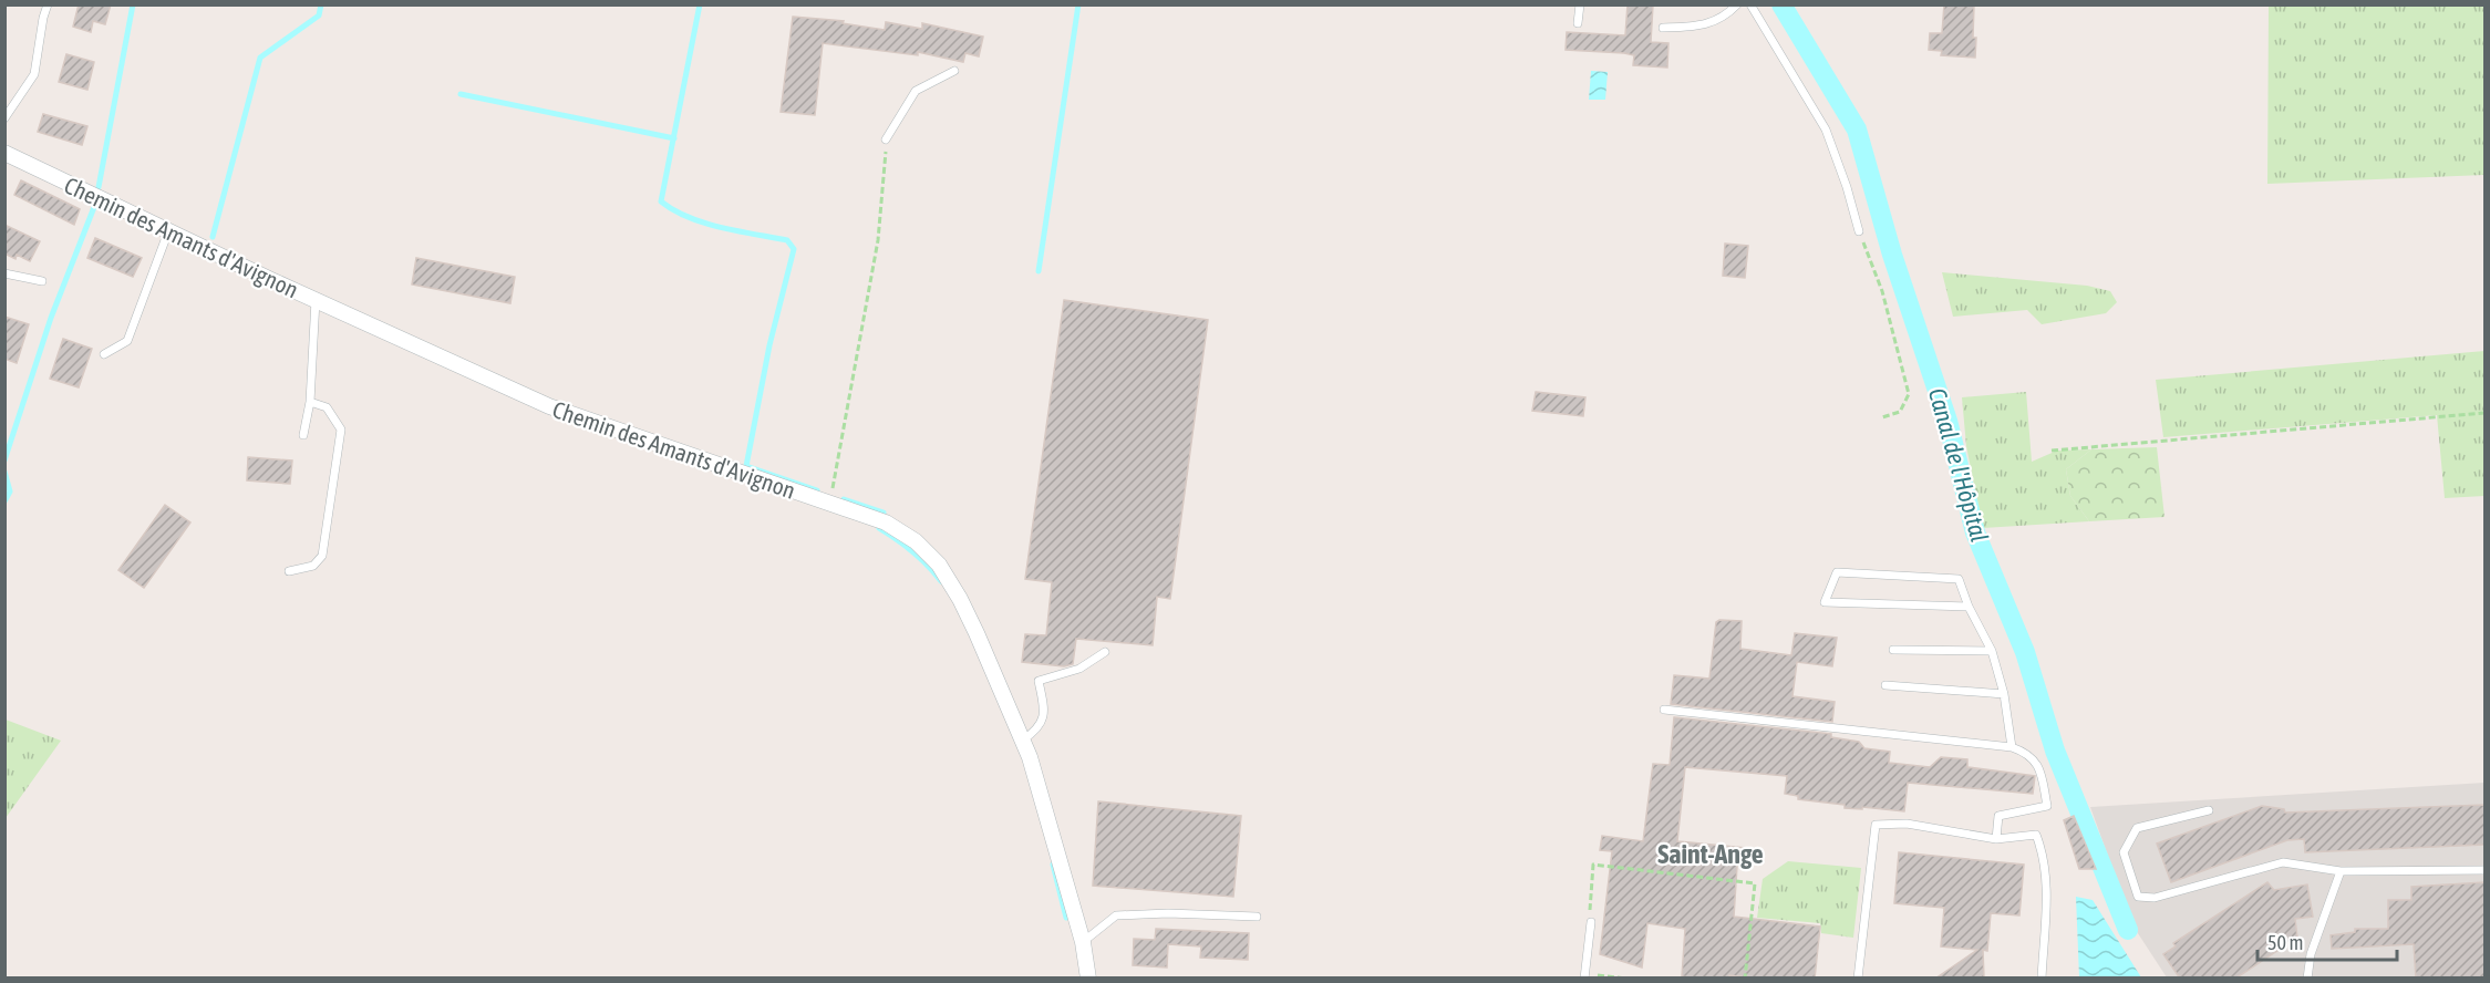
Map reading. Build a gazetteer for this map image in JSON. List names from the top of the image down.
{
  "streets": {
    "street": ["Chemin des Amants d'Avignon"]
  },
  "districts": ["Saint-Ange"],
  "water": ["Canal de l'Hôpital"],
  "scale_bar": "50 m"
}
